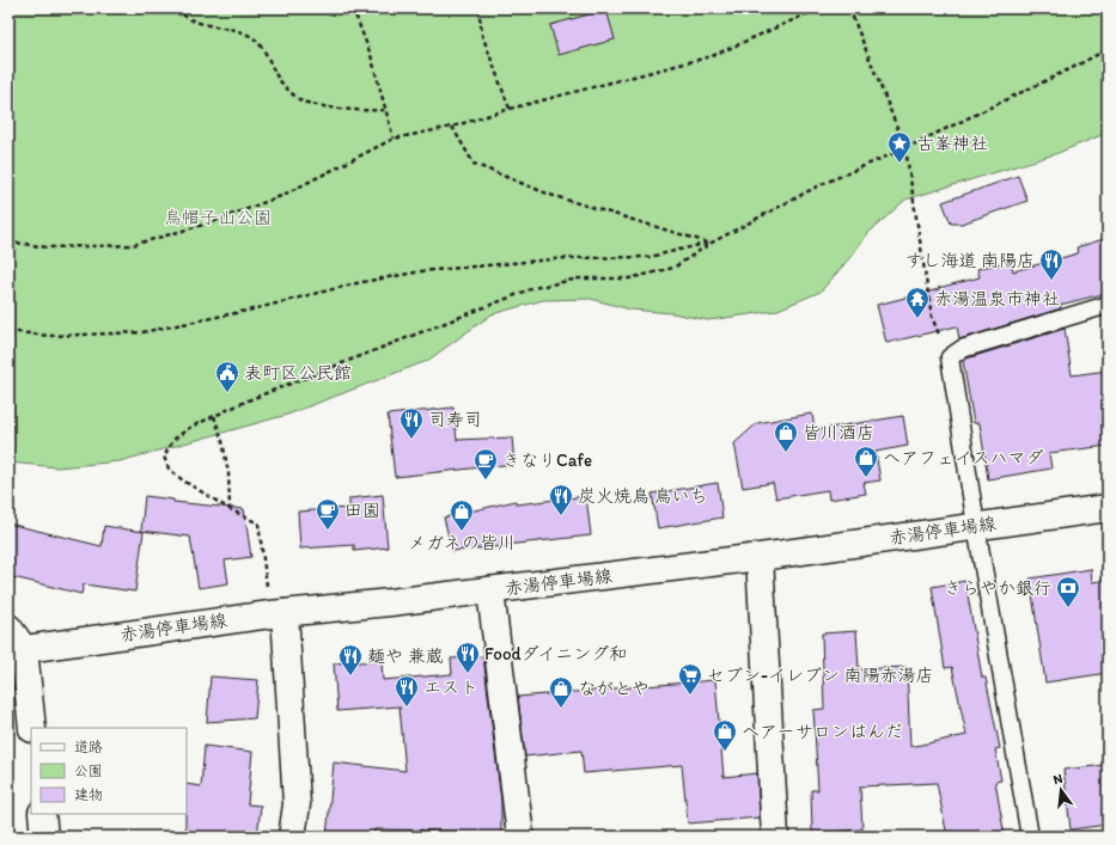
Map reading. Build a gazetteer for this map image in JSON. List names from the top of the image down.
{
  "streets": {
    "main road": ["赤湯停車場線"]
  },
  "parks": ["烏帽子山公園"],
  "places": {
    "place": ["古峯神社"],
    "restaurant": [
      "すし海道 南陽店",
      "司寿司",
      "炭火焼鳥 鳥いち",
      "Foodダイニング和",
      "麺や 兼蔵",
      "エスト"
    ],
    "temple": ["赤湯温泉市神社"],
    "public building": ["表町区公民館"],
    "shop": [
      "皆川酒店",
      "ヘアフェイスハマダ",
      "メガネの皆川",
      "ながとや",
      "ヘアーサロンはんだ"
    ],
    "cafe": ["きなりCafe", "田園"],
    "bank": ["きらやか銀行"],
    "supermarket": ["セブン-イレブン 南陽赤湯店"]
  },
  "legend": ["道路", "公園", "建物"],
  "north": "top"
}
